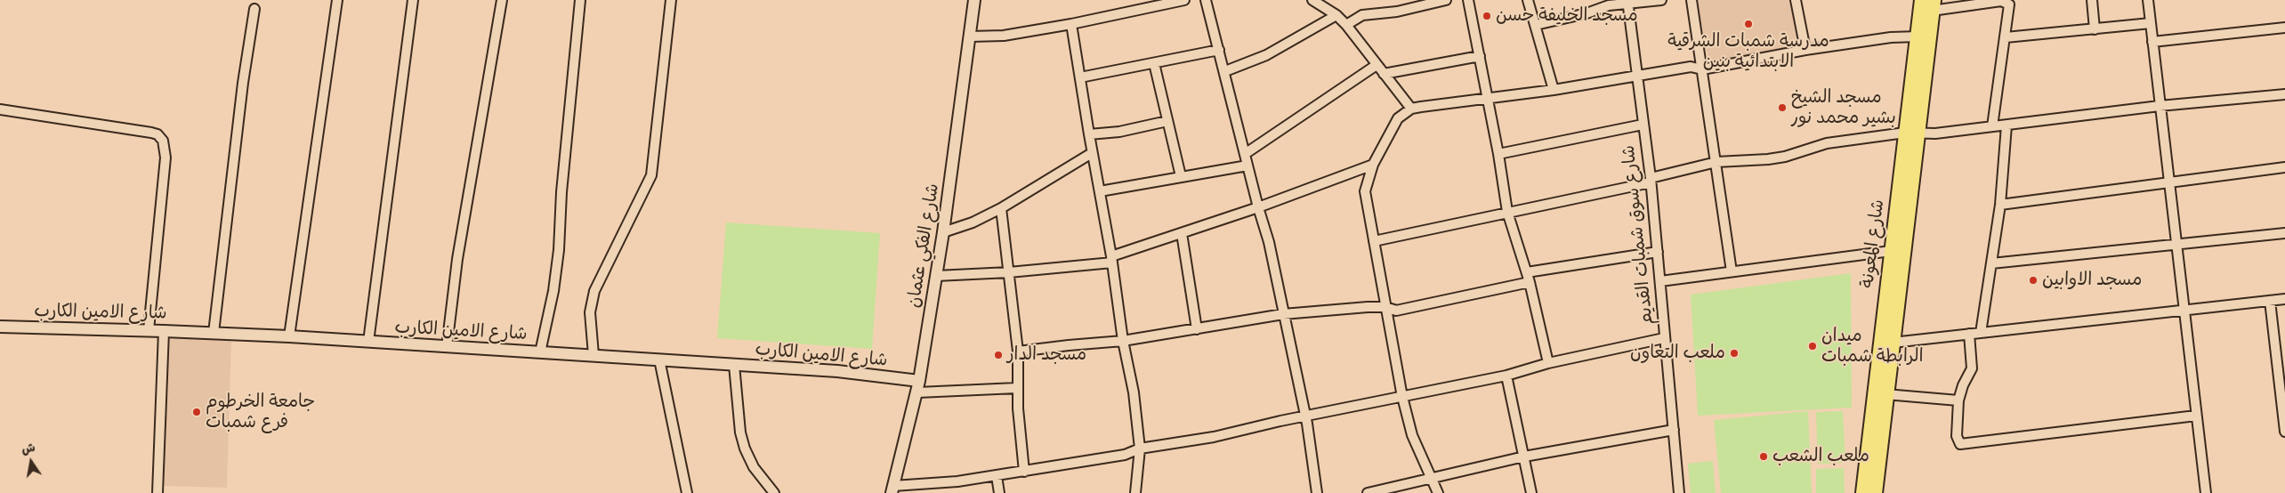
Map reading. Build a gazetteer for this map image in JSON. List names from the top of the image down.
{
  "streets": {
    "highway": ["شارع المعونة"],
    "street": ["شارع سوق شمبات القديم", "شارع الفكي عثمان", "شارع الامين الكارب"]
  },
  "crossings": [
    ["شارع الفكي عثمان", "شارع الامين الكارب"]
  ],
  "places": [
    "مسجد الخليفة حسن",
    "مدرسة شمبات الشرقية الابتدائية بنين",
    "مسجد الشيخ بشير محمد نور",
    "مسجد الاوابين",
    "ميدان الرابطة شمبات",
    "ملعب التعاون",
    "مسجد الدار",
    "جامعة الخرطوم فرع شمبات",
    "ملعب الشعب"
  ],
  "north": "top"
}
